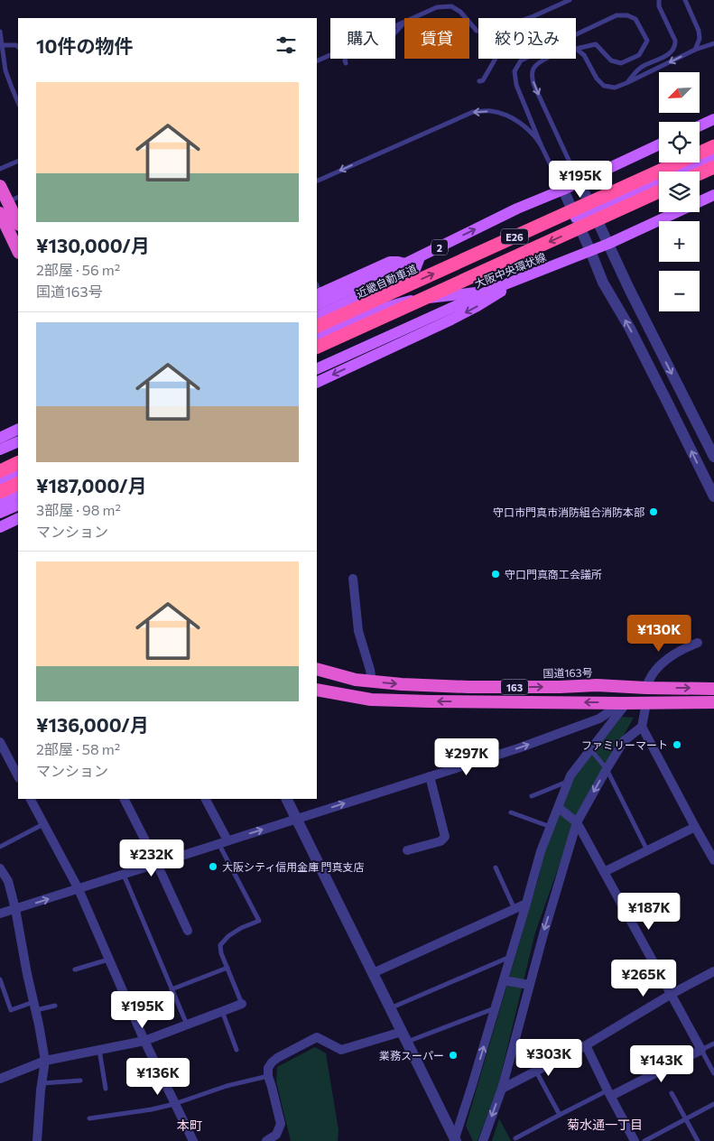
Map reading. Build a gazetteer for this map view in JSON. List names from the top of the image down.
{
  "streets": {
    "highway": [
      "E26",
      "近畿自動車道",
      "国道163号",
      "163"
    ],
    "main road": ["2", "大阪中央環状線"]
  },
  "districts": ["菊水通一丁目", "本町"],
  "places": [
    "守口市門真市消防組合消防本部",
    "守口門真商工会議所",
    "ファミリーマート",
    "大阪シティ信用金庫 門真支店",
    "業務スーパー"
  ],
  "north": "bottom left",
  "page": {
    "chip": ["購入", "賃貸", "絞り込み"],
    "heading": "10件の物件",
    "map_buttons": ["+", "−"],
    "list": [
      {
        "name": "¥130,000/月",
        "note": "2部屋 · 56 m² · 国道163号"
      },
      {
        "name": "¥187,000/月",
        "note": "3部屋 · 98 m² · マンション"
      },
      {
        "name": "¥136,000/月",
        "note": "2部屋 · 58 m² · マンション"
      }
    ],
    "price": [
      "¥195K",
      "¥130K",
      "¥297K",
      "¥232K",
      "¥187K",
      "¥265K",
      "¥195K",
      "¥303K",
      "¥143K",
      "¥136K"
    ]
  }
}
